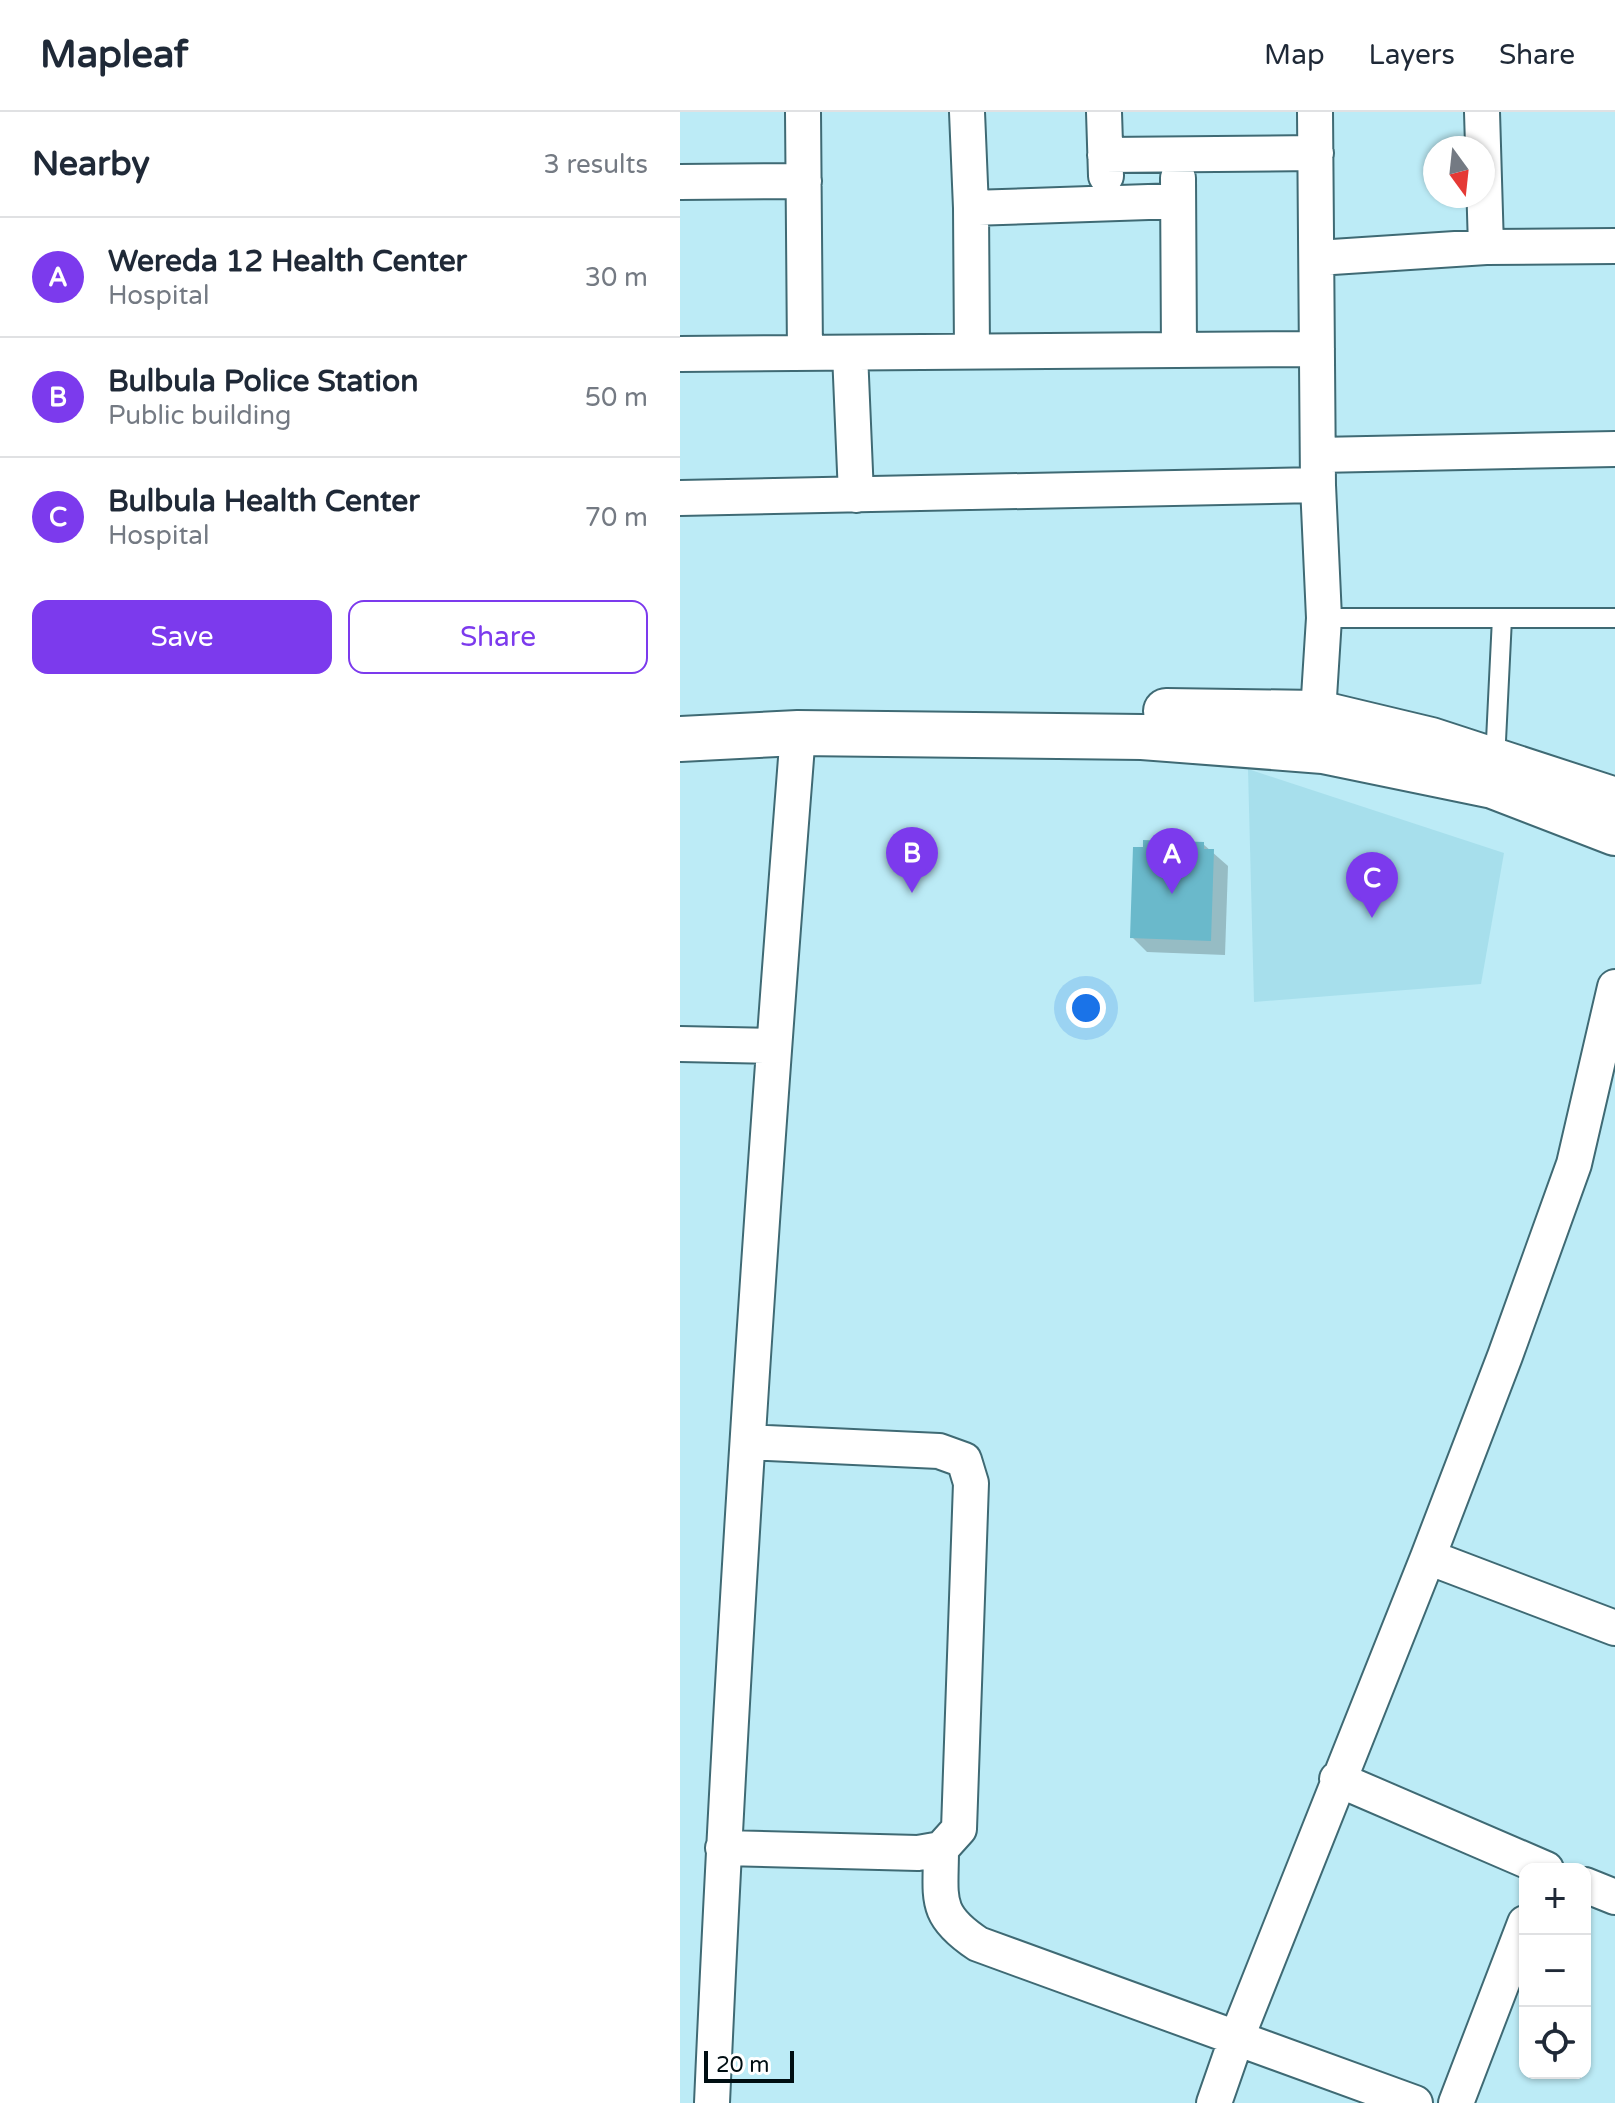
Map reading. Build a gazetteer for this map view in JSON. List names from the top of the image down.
{
  "scale_bar": "20 m",
  "north": "bottom",
  "page": {
    "header": "Mapleaf",
    "nav": ["Map", "Layers", "Share"],
    "heading": ["Nearby", "3 results"],
    "list": [
      {
        "mark": "A",
        "name": "Wereda 12 Health Center",
        "note": "Hospital",
        "value": "30 m"
      },
      {
        "mark": "B",
        "name": "Bulbula Police Station",
        "note": "Public building",
        "value": "50 m"
      },
      {
        "mark": "C",
        "name": "Bulbula Health Center",
        "note": "Hospital",
        "value": "70 m"
      }
    ],
    "buttons": ["Save", "Share"],
    "pins": ["B", "A", "C"],
    "map_buttons": ["+", "−"],
    "scale": "20 m"
  }
}
